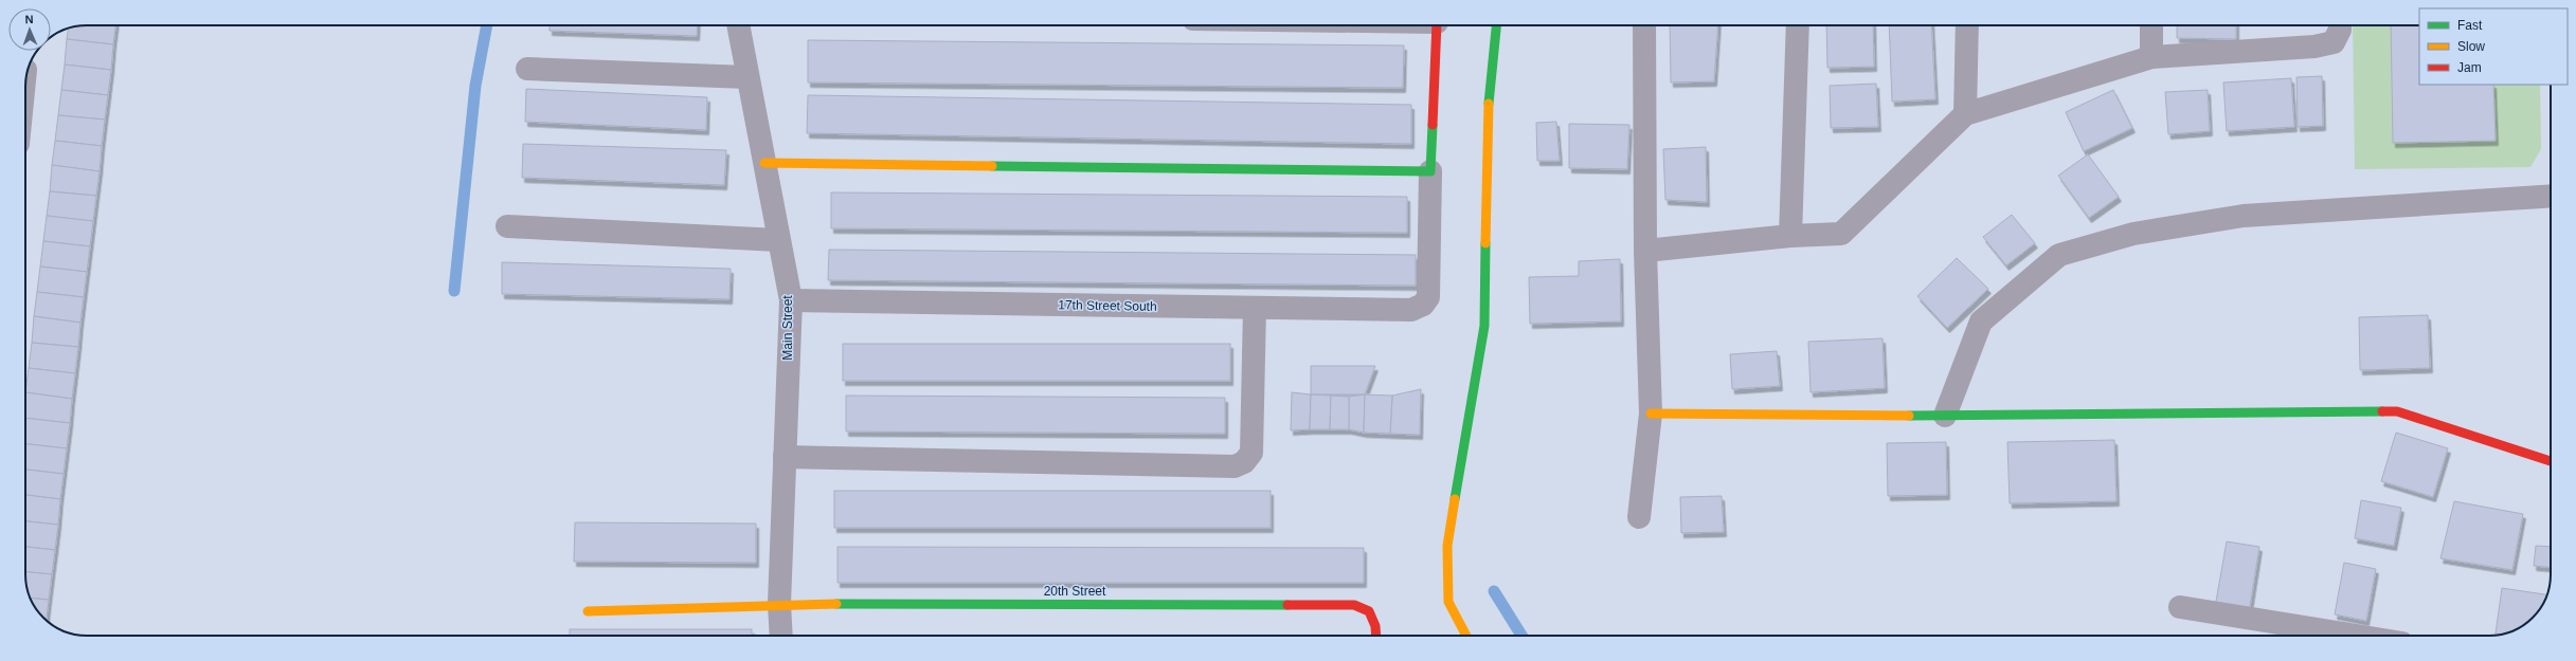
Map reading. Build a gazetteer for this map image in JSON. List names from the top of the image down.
{
  "streets": {
    "street": ["17th Street South", "Main Street", "20th Street"]
  },
  "crossings": [
    ["17th Street South", "Main Street"],
    ["Main Street", "20th Street"]
  ],
  "legend": ["Fast", "Slow", "Jam"],
  "north": "top"
}
